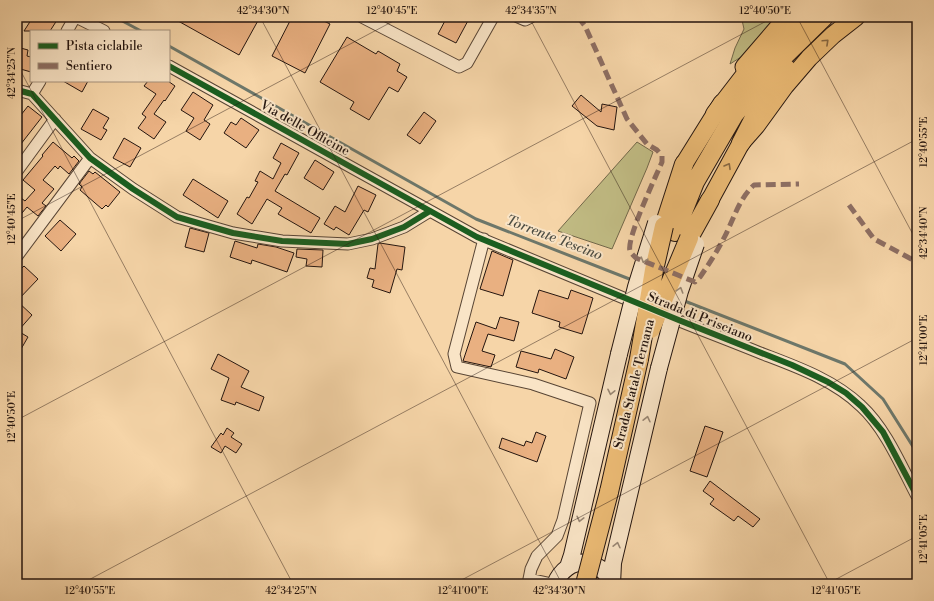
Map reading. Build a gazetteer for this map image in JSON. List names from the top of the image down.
{
  "streets": {
    "highway": ["Strada Statale Ternana"],
    "street": ["Via delle Officine", "Strada di Prisciano"]
  },
  "crossings": [
    ["Via delle Officine", "Strada di Prisciano"]
  ],
  "water": ["Torrente Tescino"],
  "legend": ["Pista ciclabile", "Sentiero"],
  "coordinates": [
    "42°34'30\"N",
    "12°40'45\"E",
    "42°34'35\"N",
    "12°40'50\"E",
    "42°34'25\"N",
    "12°40'55\"E",
    "42°34'40\"N",
    "12°41'00\"E",
    "12°41'05\"E"
  ]
}
